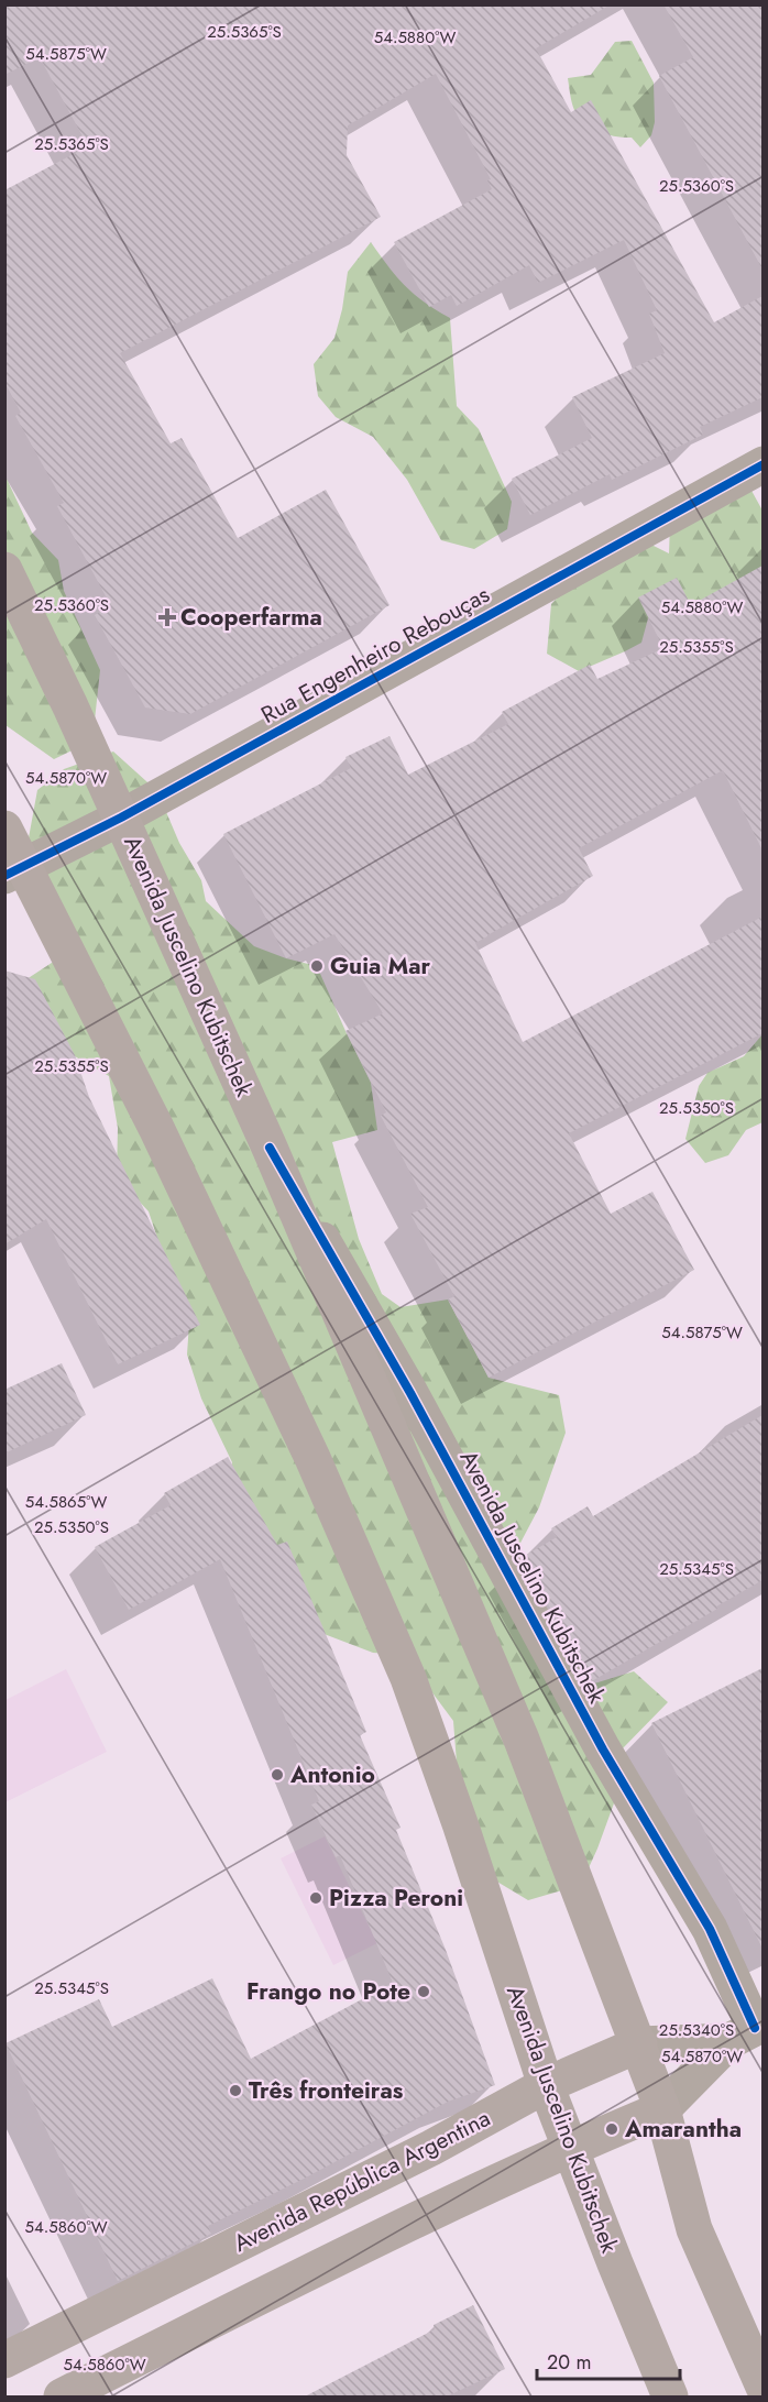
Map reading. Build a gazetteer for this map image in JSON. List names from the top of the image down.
{
  "streets": {
    "main road": ["Avenida Juscelino Kubitschek", "Avenida República Argentina"],
    "street": ["Rua Engenheiro Rebouças"]
  },
  "crossings": [
    ["Rua Engenheiro Rebouças", "Avenida Juscelino Kubitschek"],
    ["Avenida Juscelino Kubitschek", "Avenida República Argentina"]
  ],
  "places": {
    "health": ["Cooperfarma"],
    "other": [
      "Guia Mar",
      "Antonio",
      "Pizza Peroni",
      "Frango no Pote",
      "Três fronteiras",
      "Amarantha"
    ]
  },
  "scale_bar": "20 m",
  "coordinates": [
    "25.5365°S",
    "54.5880°W",
    "54.5875°W",
    "25.5360°S",
    "25.5355°S",
    "54.5870°W",
    "25.5350°S",
    "54.5865°W",
    "25.5345°S",
    "25.5340°S",
    "54.5860°W"
  ]
}
